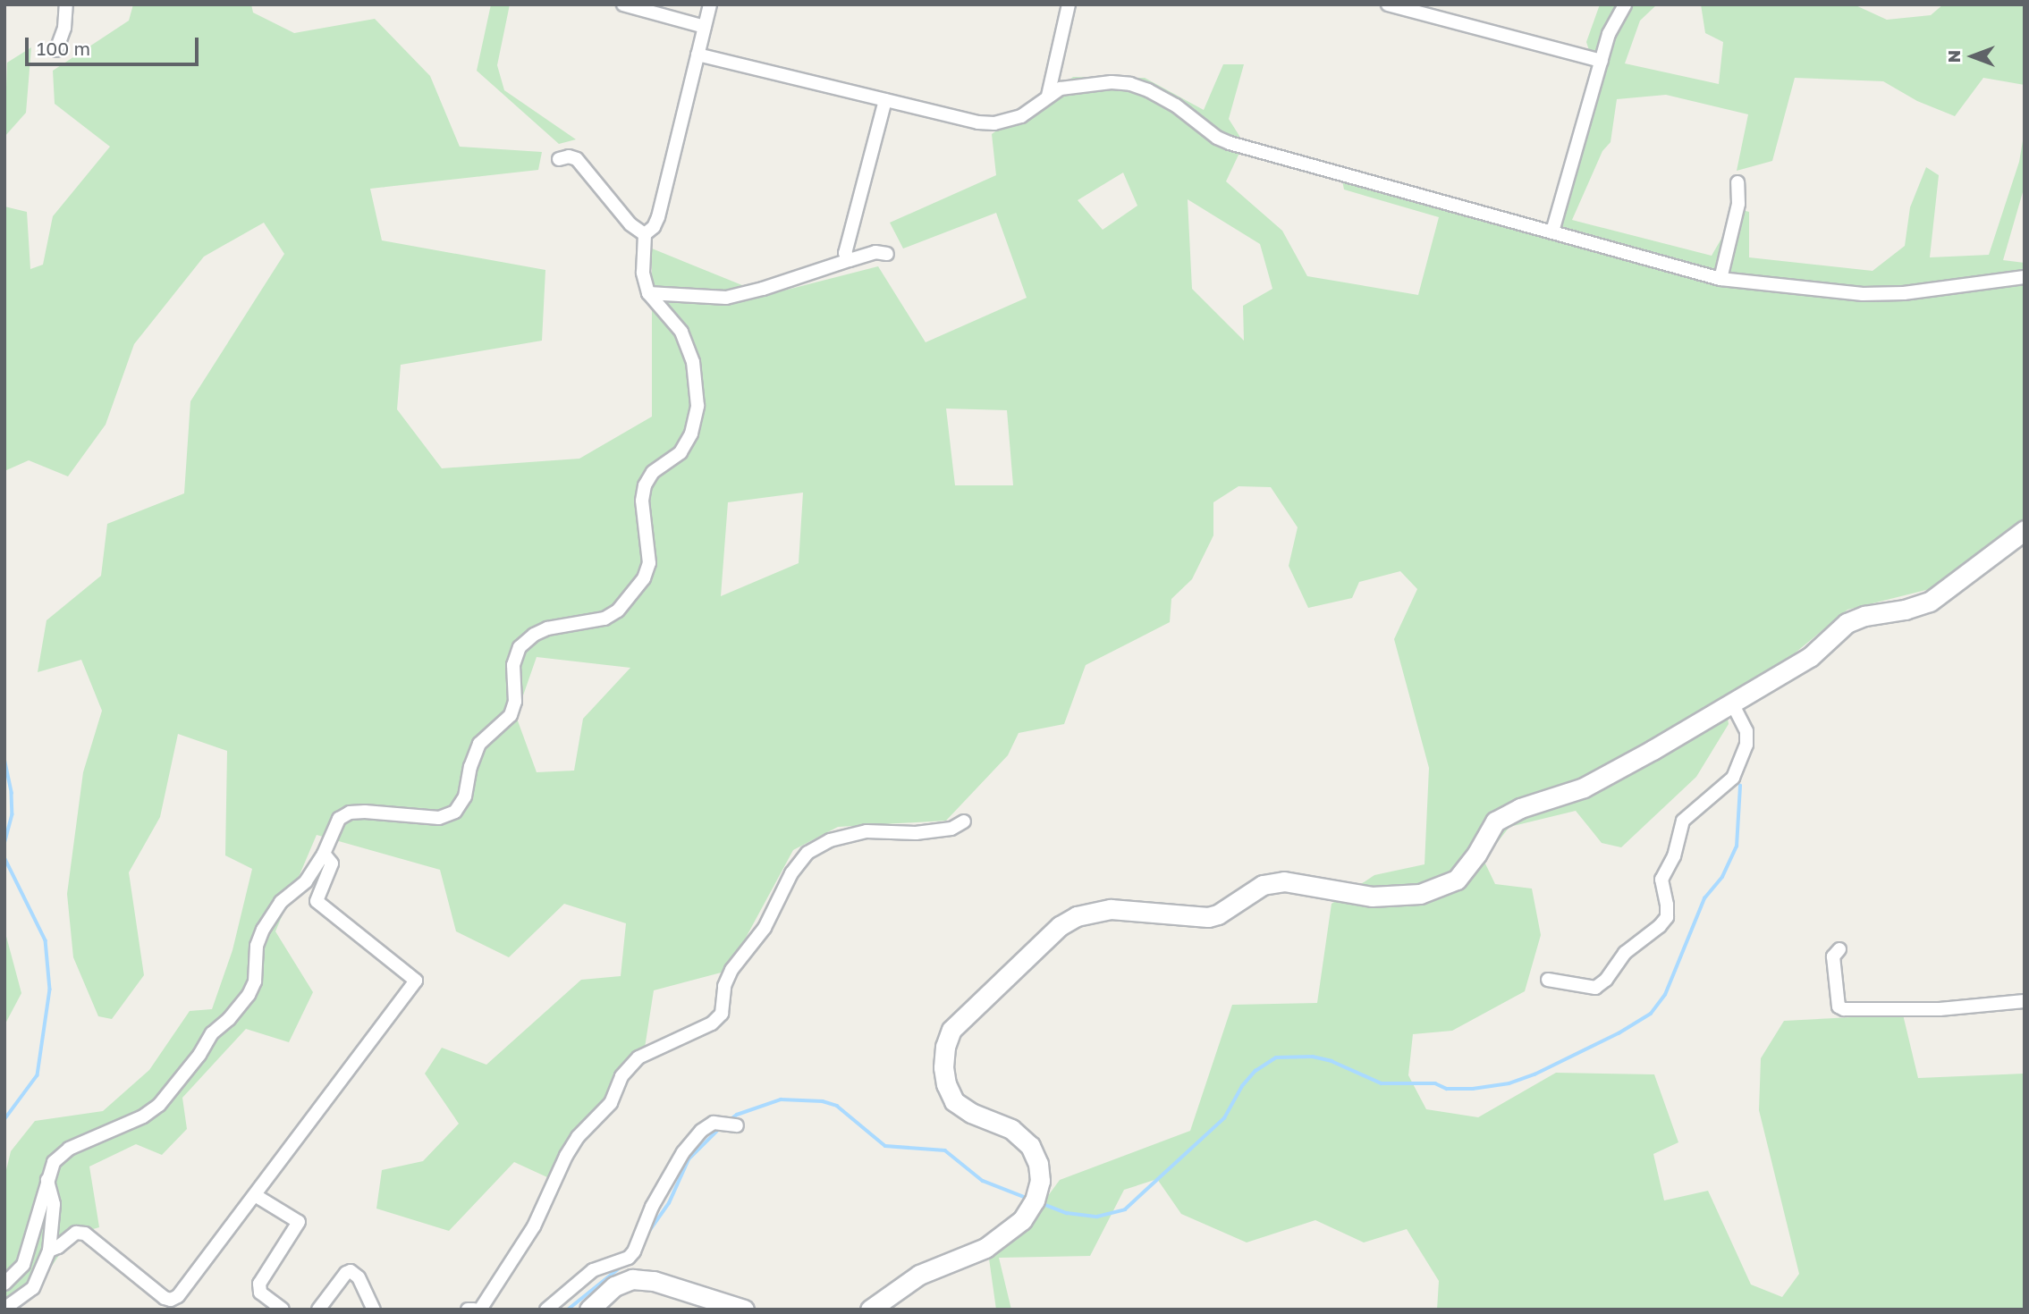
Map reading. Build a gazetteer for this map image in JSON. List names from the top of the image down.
{
  "scale_bar": "100 m",
  "north": "left"
}
